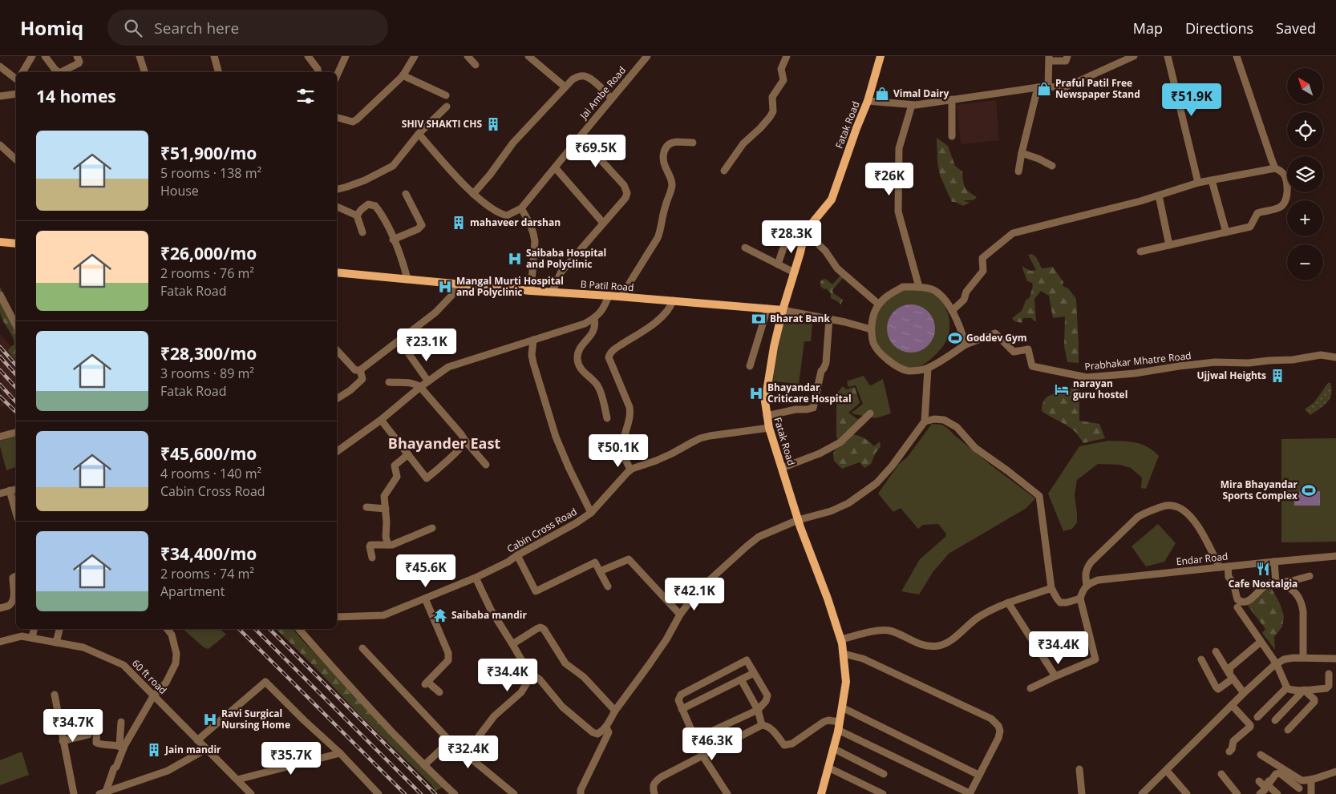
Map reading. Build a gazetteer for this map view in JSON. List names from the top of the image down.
{
  "streets": {
    "main road": ["Fatak Road", "B Patil Road"],
    "street": [
      "Jai Ambe Road",
      "Prabhakar Mhatre Road",
      "Cabin Cross Road",
      "Endar Road",
      "60 ft road"
    ]
  },
  "crossings": [
    ["Fatak Road", "B Patil Road"],
    ["Fatak Road", "Cabin Cross Road"]
  ],
  "districts": ["Bhayander East"],
  "places": {
    "shop": ["Praful Patil Free Newspaper Stand", "Vimal Dairy"],
    "building": [
      "SHIV SHAKTI CHS",
      "mahaveer darshan",
      "Ujjwal Heights",
      "Jain mandir"
    ],
    "hospital": [
      "Saibaba Hospital and Polyclinic",
      "Mangal Murti Hospital and Polyclinic",
      "Bhayandar Criticare Hospital",
      "Ravi Surgical Nursing Home"
    ],
    "bank": ["Bharat Bank"],
    "sports": ["Goddev Gym", "Mira Bhayandar Sports Complex"],
    "hotel": ["narayan guru hostel"],
    "restaurant": ["Cafe Nostalgia"],
    "temple": ["Saibaba mandir"]
  },
  "north": "top left",
  "page": {
    "header": "Homiq",
    "search": "Search here",
    "nav": ["Map", "Directions", "Saved"],
    "map_buttons": ["+", "−"],
    "heading": "14 homes",
    "price": [
      "₹51.9K",
      "₹69.5K",
      "₹26K",
      "₹28.3K",
      "₹23.1K",
      "₹50.1K",
      "₹45.6K",
      "₹42.1K",
      "₹34.4K",
      "₹34.4K",
      "₹34.7K",
      "₹46.3K",
      "₹32.4K",
      "₹35.7K"
    ],
    "list": [
      {
        "name": "₹51,900/mo",
        "note": "5 rooms · 138 m² · House"
      },
      {
        "name": "₹26,000/mo",
        "note": "2 rooms · 76 m² · Fatak Road"
      },
      {
        "name": "₹28,300/mo",
        "note": "3 rooms · 89 m² · Fatak Road"
      },
      {
        "name": "₹45,600/mo",
        "note": "4 rooms · 140 m² · Cabin Cross Road"
      },
      {
        "name": "₹34,400/mo",
        "note": "2 rooms · 74 m² · Apartment"
      }
    ]
  }
}
